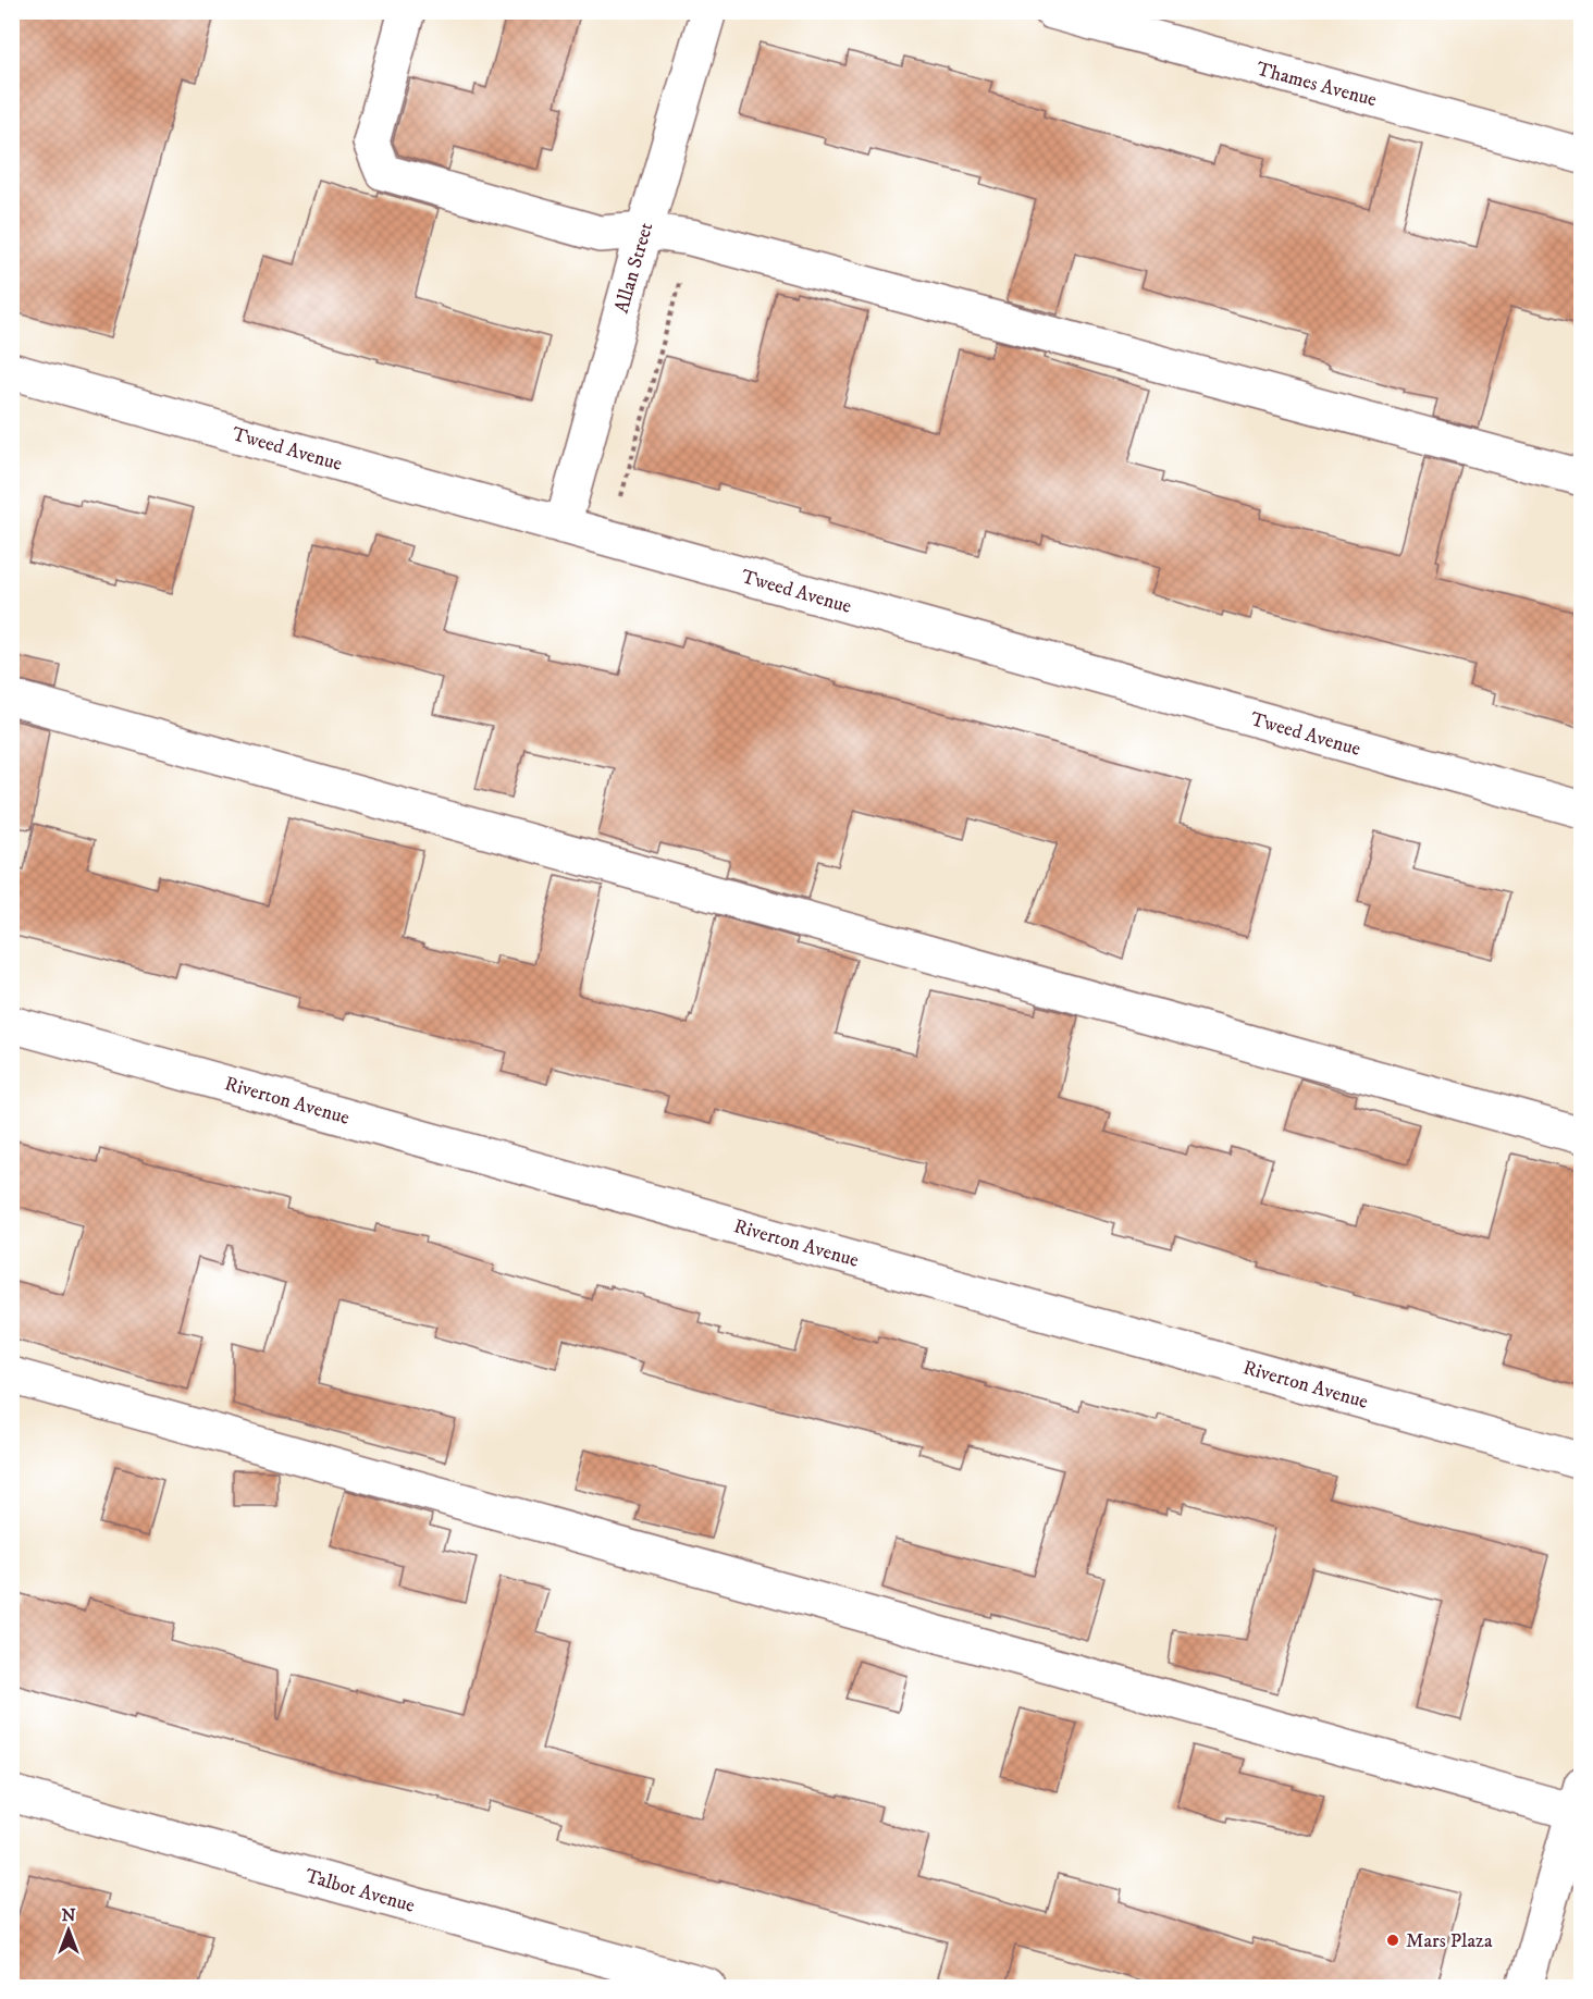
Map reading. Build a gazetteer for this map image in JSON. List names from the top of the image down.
{
  "streets": {
    "street": [
      "Thames Avenue",
      "Allan Street",
      "Tweed Avenue",
      "Riverton Avenue",
      "Talbot Avenue"
    ]
  },
  "crossings": [
    ["Allan Street", "Tweed Avenue"]
  ],
  "places": ["Mars Plaza"],
  "north": "top"
}
